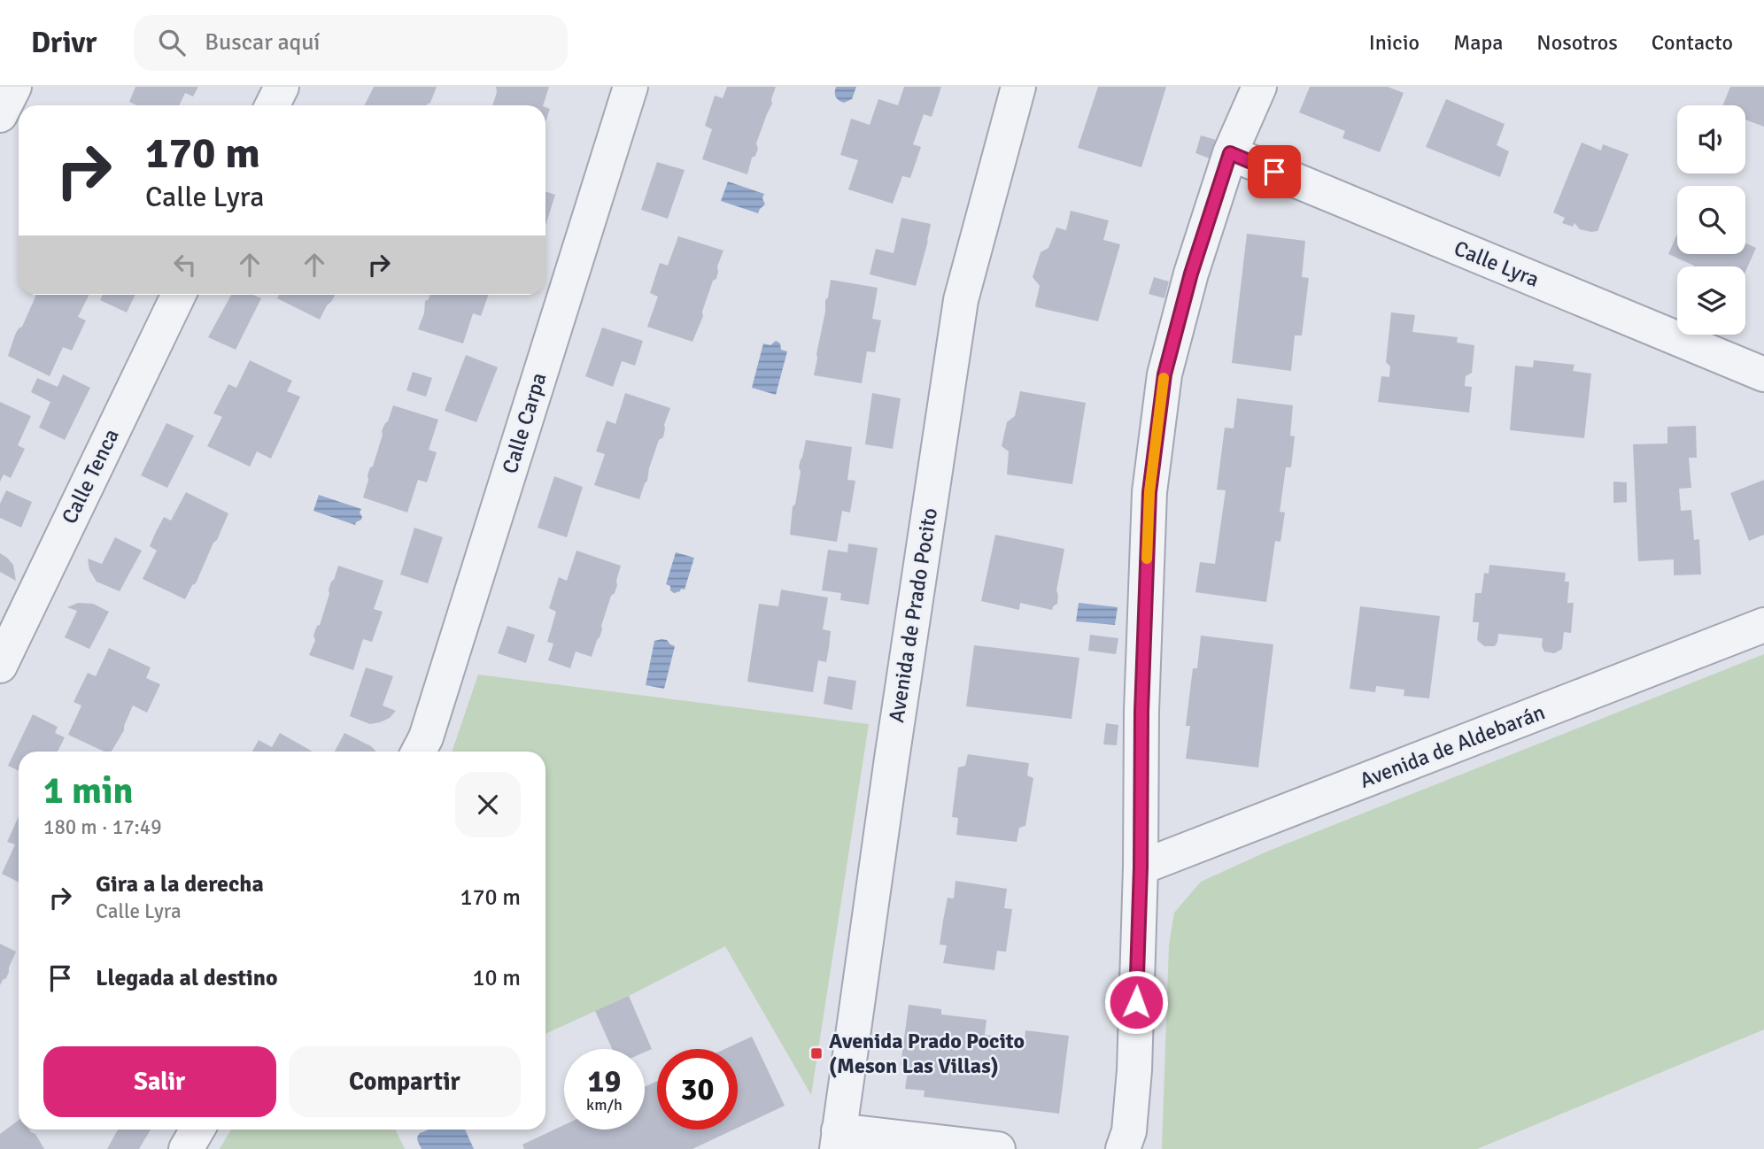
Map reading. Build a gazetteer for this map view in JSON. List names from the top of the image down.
{
  "streets": {
    "street": [
      "Calle Lyra",
      "Calle Carpa",
      "Calle Tenca",
      "Avenida de Prado Pocito",
      "Avenida de Aldebarán"
    ]
  },
  "places": {
    "transit": ["Avenida Prado Pocito (Meson Las Villas)"]
  },
  "page": {
    "header": "Drivr",
    "search": "Buscar aquí",
    "nav": [
      "Inicio",
      "Mapa",
      "Nosotros",
      "Contacto"
    ],
    "turn": ["170 m", "Calle Lyra"],
    "heading": ["1 min", "180 m · 17:49"],
    "list": [
      {
        "name": "Gira a la derecha",
        "note": "Calle Lyra",
        "value": "170 m"
      },
      {
        "name": "Llegada al destino",
        "value": "10 m"
      }
    ],
    "buttons": ["Salir", "Compartir"],
    "speed": "19 km/h",
    "limit": "30"
  }
}
